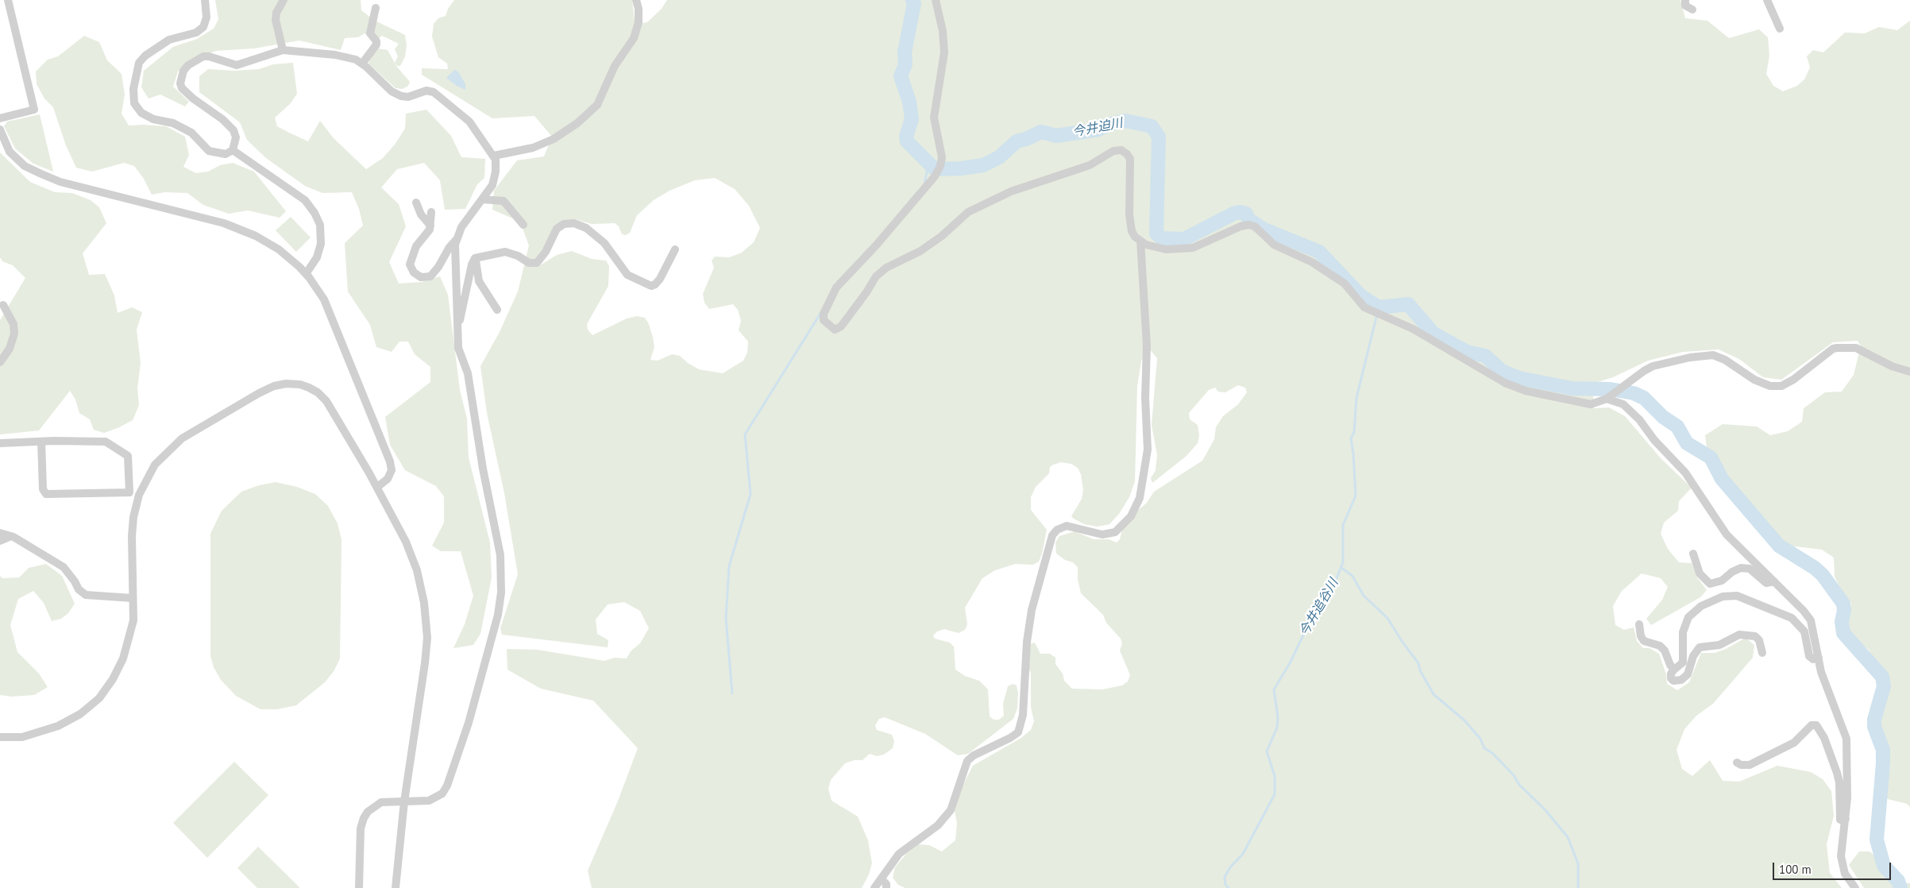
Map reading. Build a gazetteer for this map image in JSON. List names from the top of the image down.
{
  "water": ["今井迫川", "今井追谷川"],
  "scale_bar": "100 m"
}
